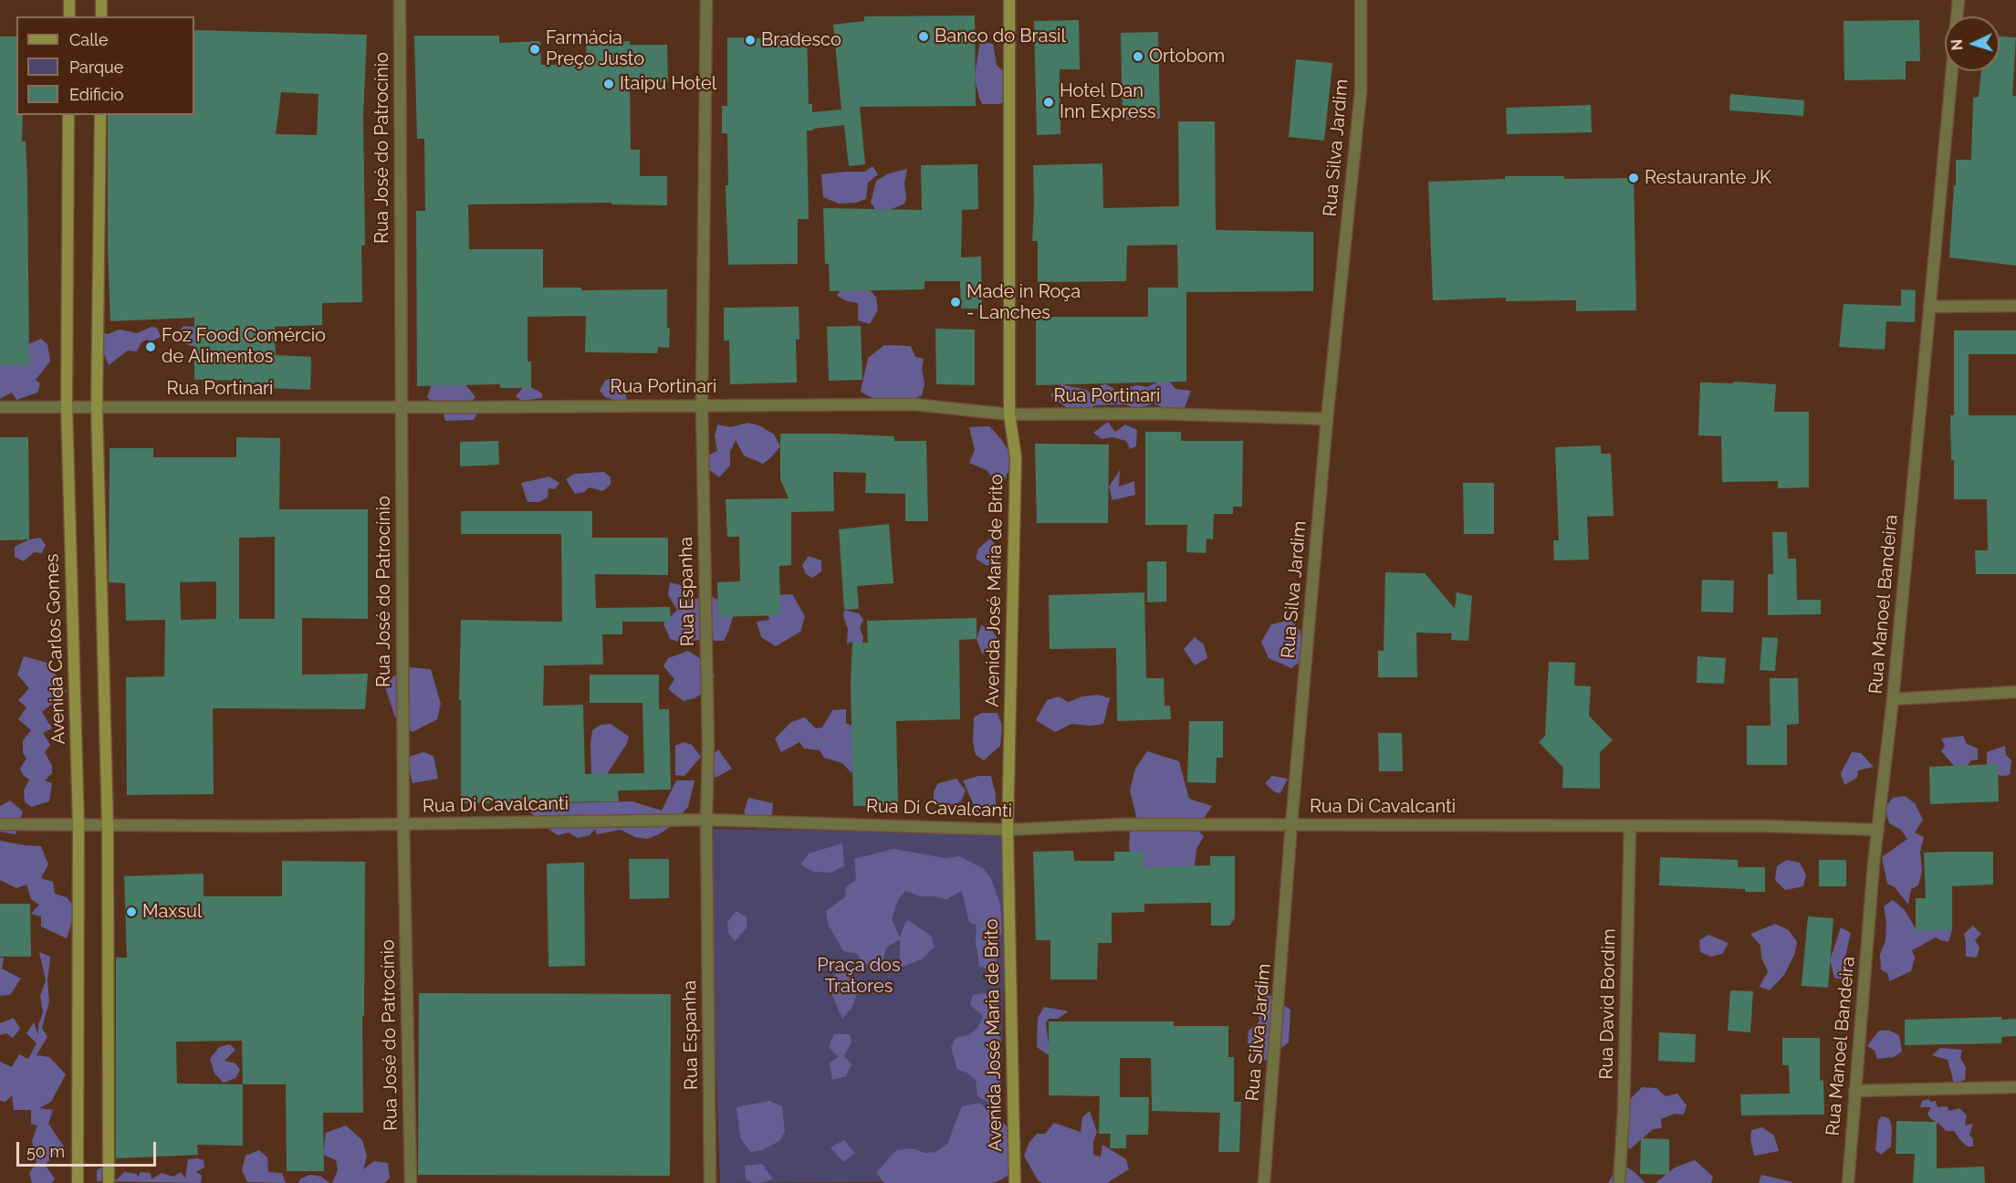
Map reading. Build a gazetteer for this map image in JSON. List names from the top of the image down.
{
  "streets": {
    "street": [
      "Rua José do Patrocínio",
      "Rua Silva Jardim",
      "Rua Portinari",
      "Avenida José Maria de Brito",
      "Rua Espanha",
      "Rua Manoel Bandeira",
      "Avenida Carlos Gomes",
      "Rua Di Cavalcanti",
      "Rua David Bordim"
    ]
  },
  "crossings": [
    ["Rua José do Patrocínio", "Rua Portinari"],
    ["Rua José do Patrocínio", "Rua Di Cavalcanti"],
    ["Rua Silva Jardim", "Rua Portinari"],
    ["Rua Silva Jardim", "Rua Di Cavalcanti"],
    ["Rua Portinari", "Avenida José Maria de Brito"],
    ["Rua Portinari", "Rua Espanha"],
    ["Rua Portinari", "Avenida Carlos Gomes"],
    ["Avenida José Maria de Brito", "Rua Di Cavalcanti"],
    ["Rua Espanha", "Rua Di Cavalcanti"],
    ["Rua Manoel Bandeira", "Rua Di Cavalcanti"],
    ["Avenida Carlos Gomes", "Rua Di Cavalcanti"],
    ["Rua Di Cavalcanti", "Rua David Bordim"]
  ],
  "parks": ["Praça dos Tratores"],
  "places": [
    "Banco do Brasil",
    "Bradesco",
    "Farmácia Preço Justo",
    "Ortobom",
    "Itaipu Hotel",
    "Hotel Dan Inn Express",
    "Restaurante JK",
    "Made in Roça - Lanches",
    "Foz Food Comércio de Alimentos",
    "Maxsul"
  ],
  "legend": ["Calle", "Parque", "Edificio"],
  "scale_bar": "50 m",
  "north": "left"
}
